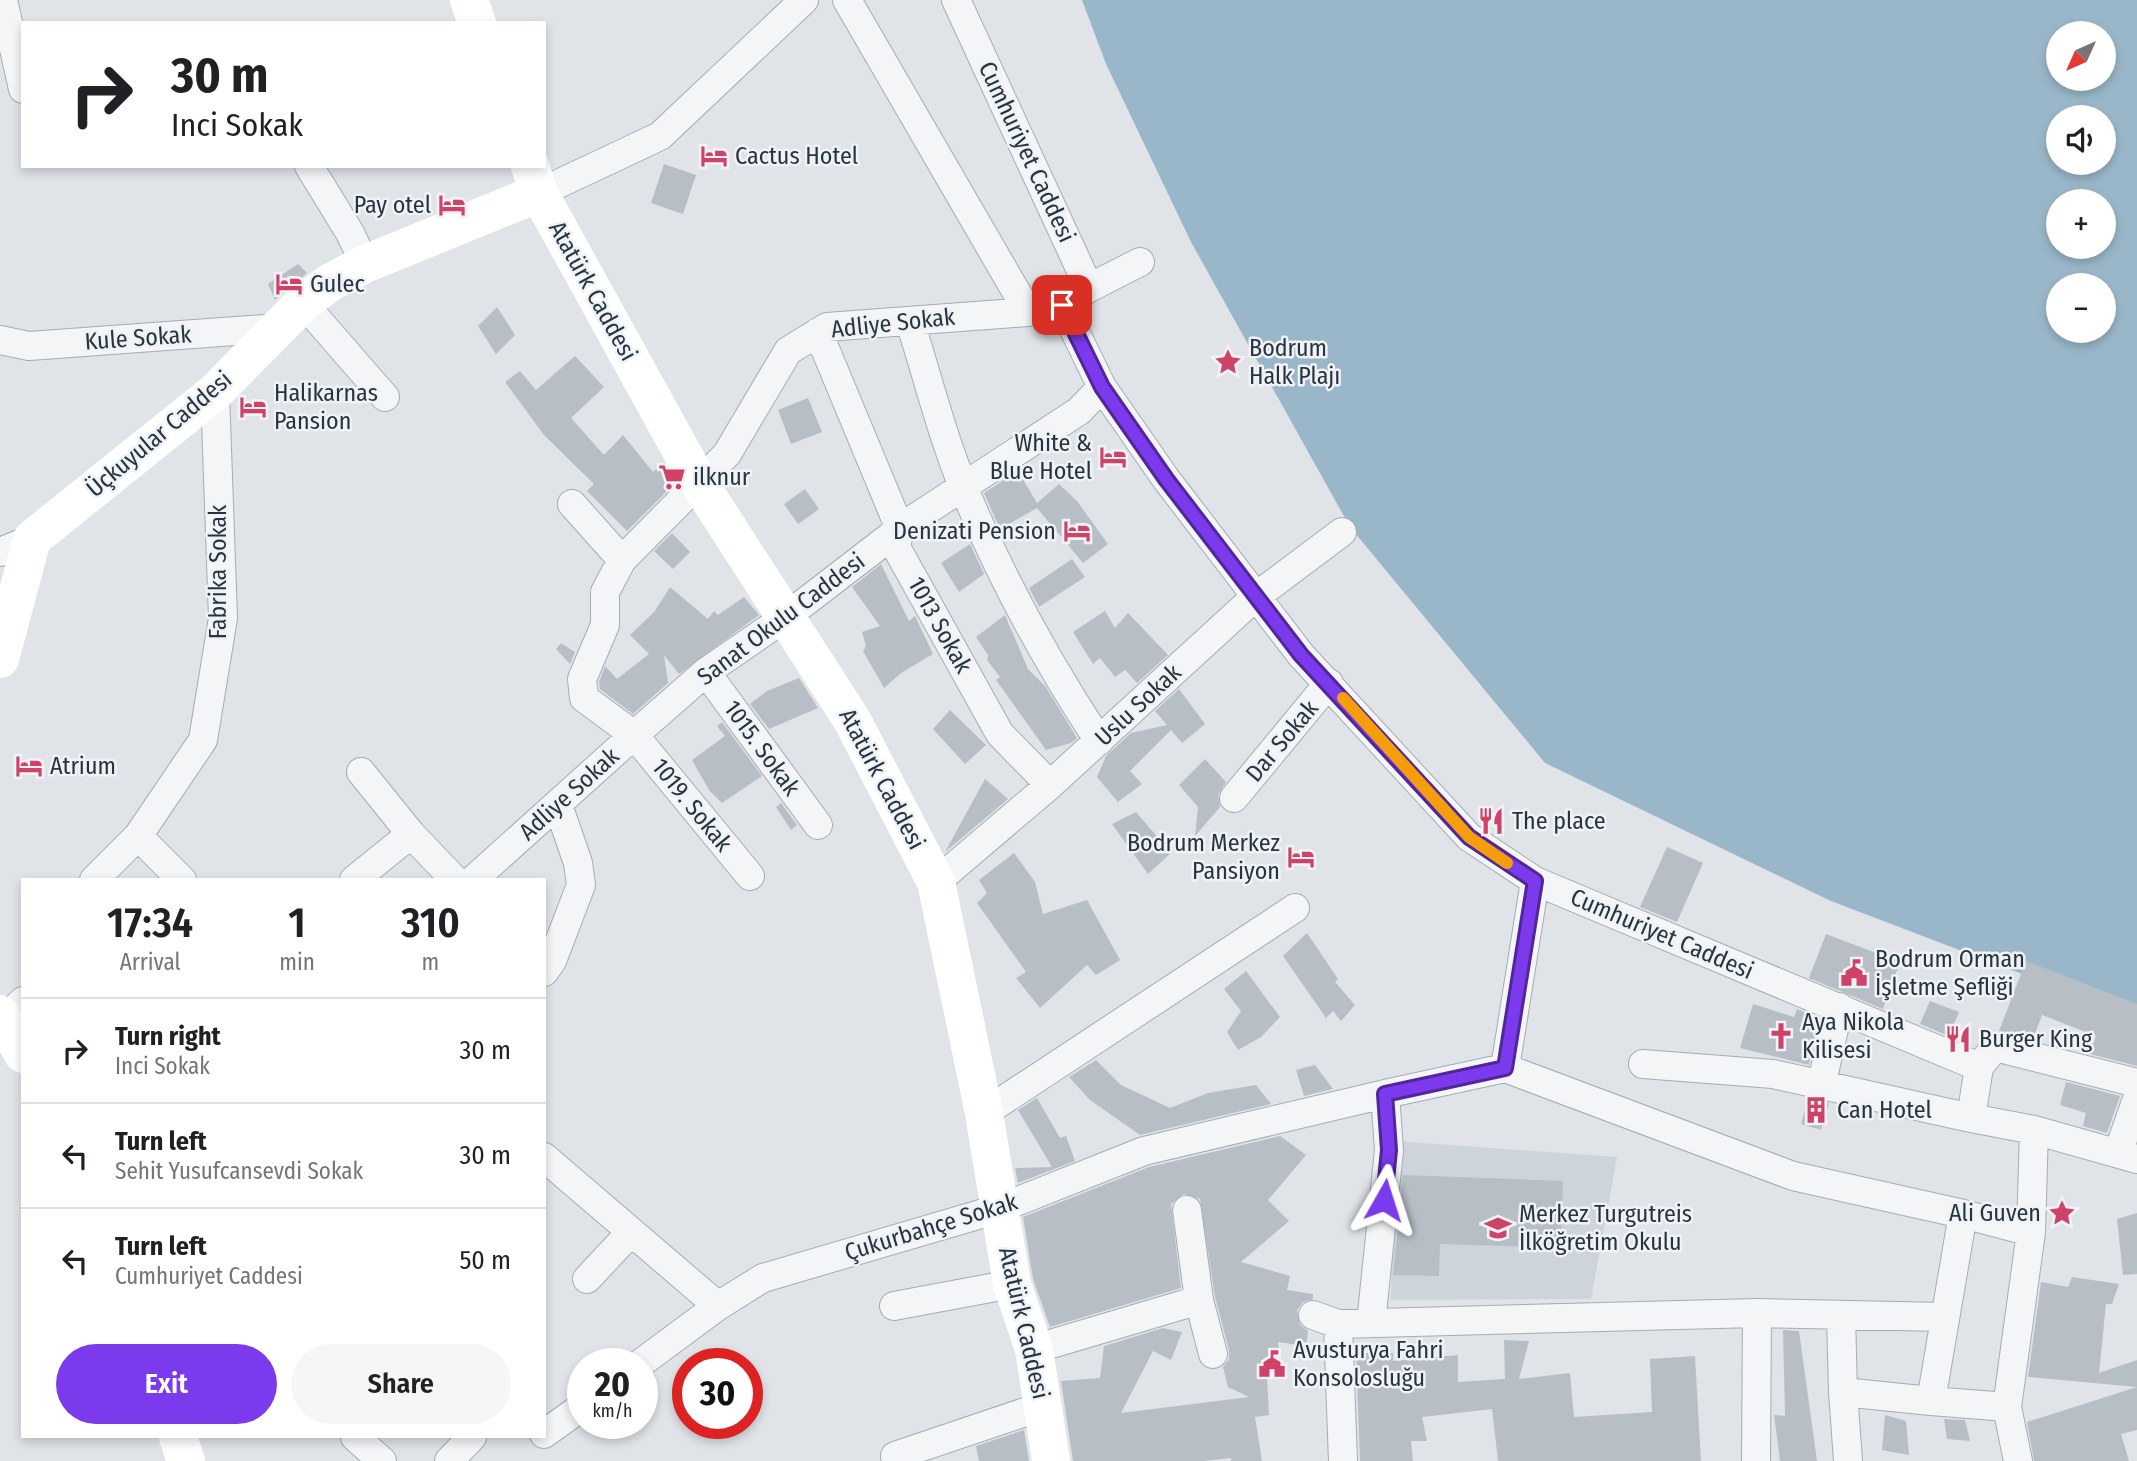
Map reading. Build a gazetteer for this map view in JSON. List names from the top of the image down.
{
  "streets": {
    "street": [
      "Cumhuriyet Caddesi",
      "Atatürk Caddesi",
      "Adliye Sokak",
      "Kule Sokak",
      "Üçkuyular Caddesi",
      "Fabrika Sokak",
      "Sanat Okulu Caddesi",
      "1013 Sokak",
      "Uslu Sokak",
      "Dar Sokak",
      "1015. Sokak",
      "1019. Sokak",
      "Çukurbahçe Sokak"
    ]
  },
  "crossings": [
    ["Cumhuriyet Caddesi", "Adliye Sokak"],
    ["Cumhuriyet Caddesi", "Sanat Okulu Caddesi"],
    ["Cumhuriyet Caddesi", "Uslu Sokak"],
    ["Cumhuriyet Caddesi", "Dar Sokak"],
    ["Atatürk Caddesi", "Adliye Sokak"],
    ["Atatürk Caddesi", "Üçkuyular Caddesi"],
    ["Atatürk Caddesi", "Sanat Okulu Caddesi"],
    ["Atatürk Caddesi", "Uslu Sokak"],
    ["Atatürk Caddesi", "Çukurbahçe Sokak"],
    ["Adliye Sokak", "Sanat Okulu Caddesi"],
    ["Adliye Sokak", "1013 Sokak"],
    ["Adliye Sokak", "1019. Sokak"],
    ["Kule Sokak", "Üçkuyular Caddesi"],
    ["Üçkuyular Caddesi", "Fabrika Sokak"],
    ["Sanat Okulu Caddesi", "1013 Sokak"],
    ["Sanat Okulu Caddesi", "1015. Sokak"],
    ["Sanat Okulu Caddesi", "1019. Sokak"],
    ["1013 Sokak", "Uslu Sokak"]
  ],
  "places": {
    "hotel": [
      "Cactus Hotel",
      "Pay otel",
      "Gulec",
      "Halikarnas Pansion",
      "White & Blue Hotel",
      "Denizati Pension",
      "Atrium",
      "Bodrum Merkez Pansiyon"
    ],
    "place": ["Bodrum Halk Plajı", "Ali Guven"],
    "supermarket": ["ilknur"],
    "restaurant": ["The place", "Burger King"],
    "public building": ["Bodrum Orman İşletme Şefliği", "Avusturya Fahri Konsolosluğu"],
    "church": ["Aya Nikola Kilisesi"],
    "building": ["Can Hotel"],
    "school or university": ["Merkez Turgutreis İlköğretim Okulu"]
  },
  "north": "bottom left",
  "page": {
    "map_buttons": ["+", "−"],
    "turn": ["30 m", "Inci Sokak"],
    "eta": [
      "17:34",
      "Arrival",
      "1",
      "min",
      "310",
      "m"
    ],
    "list": [
      {
        "name": "Turn right",
        "note": "Inci Sokak",
        "value": "30 m"
      },
      {
        "name": "Turn left",
        "note": "Sehit Yusufcansevdi Sokak",
        "value": "30 m"
      },
      {
        "name": "Turn left",
        "note": "Cumhuriyet Caddesi",
        "value": "50 m"
      }
    ],
    "buttons": ["Exit", "Share"],
    "speed": "20 km/h",
    "limit": "30"
  }
}
